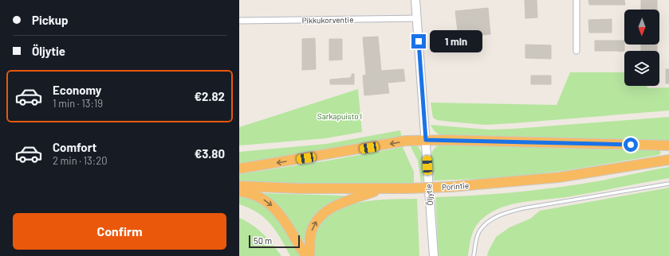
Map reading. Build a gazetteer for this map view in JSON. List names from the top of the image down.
{
  "streets": {
    "highway": ["Porintie"],
    "main road": ["Öljytie"],
    "street": ["Pikkukorventie"]
  },
  "crossings": [
    ["Pikkukorventie", "Öljytie"]
  ],
  "parks": ["Sarkapuisto I"],
  "scale_bar": "50 m",
  "north": "bottom",
  "page": {
    "banner": ["Pickup", "Öljytie"],
    "bubble": "1 min",
    "list": [
      {
        "name": "Economy",
        "note": "1 min · 13:19",
        "value": "€2.82"
      },
      {
        "name": "Comfort",
        "note": "2 min · 13:20",
        "value": "€3.80"
      }
    ],
    "buttons": "Confirm",
    "scale": "50 m"
  }
}
